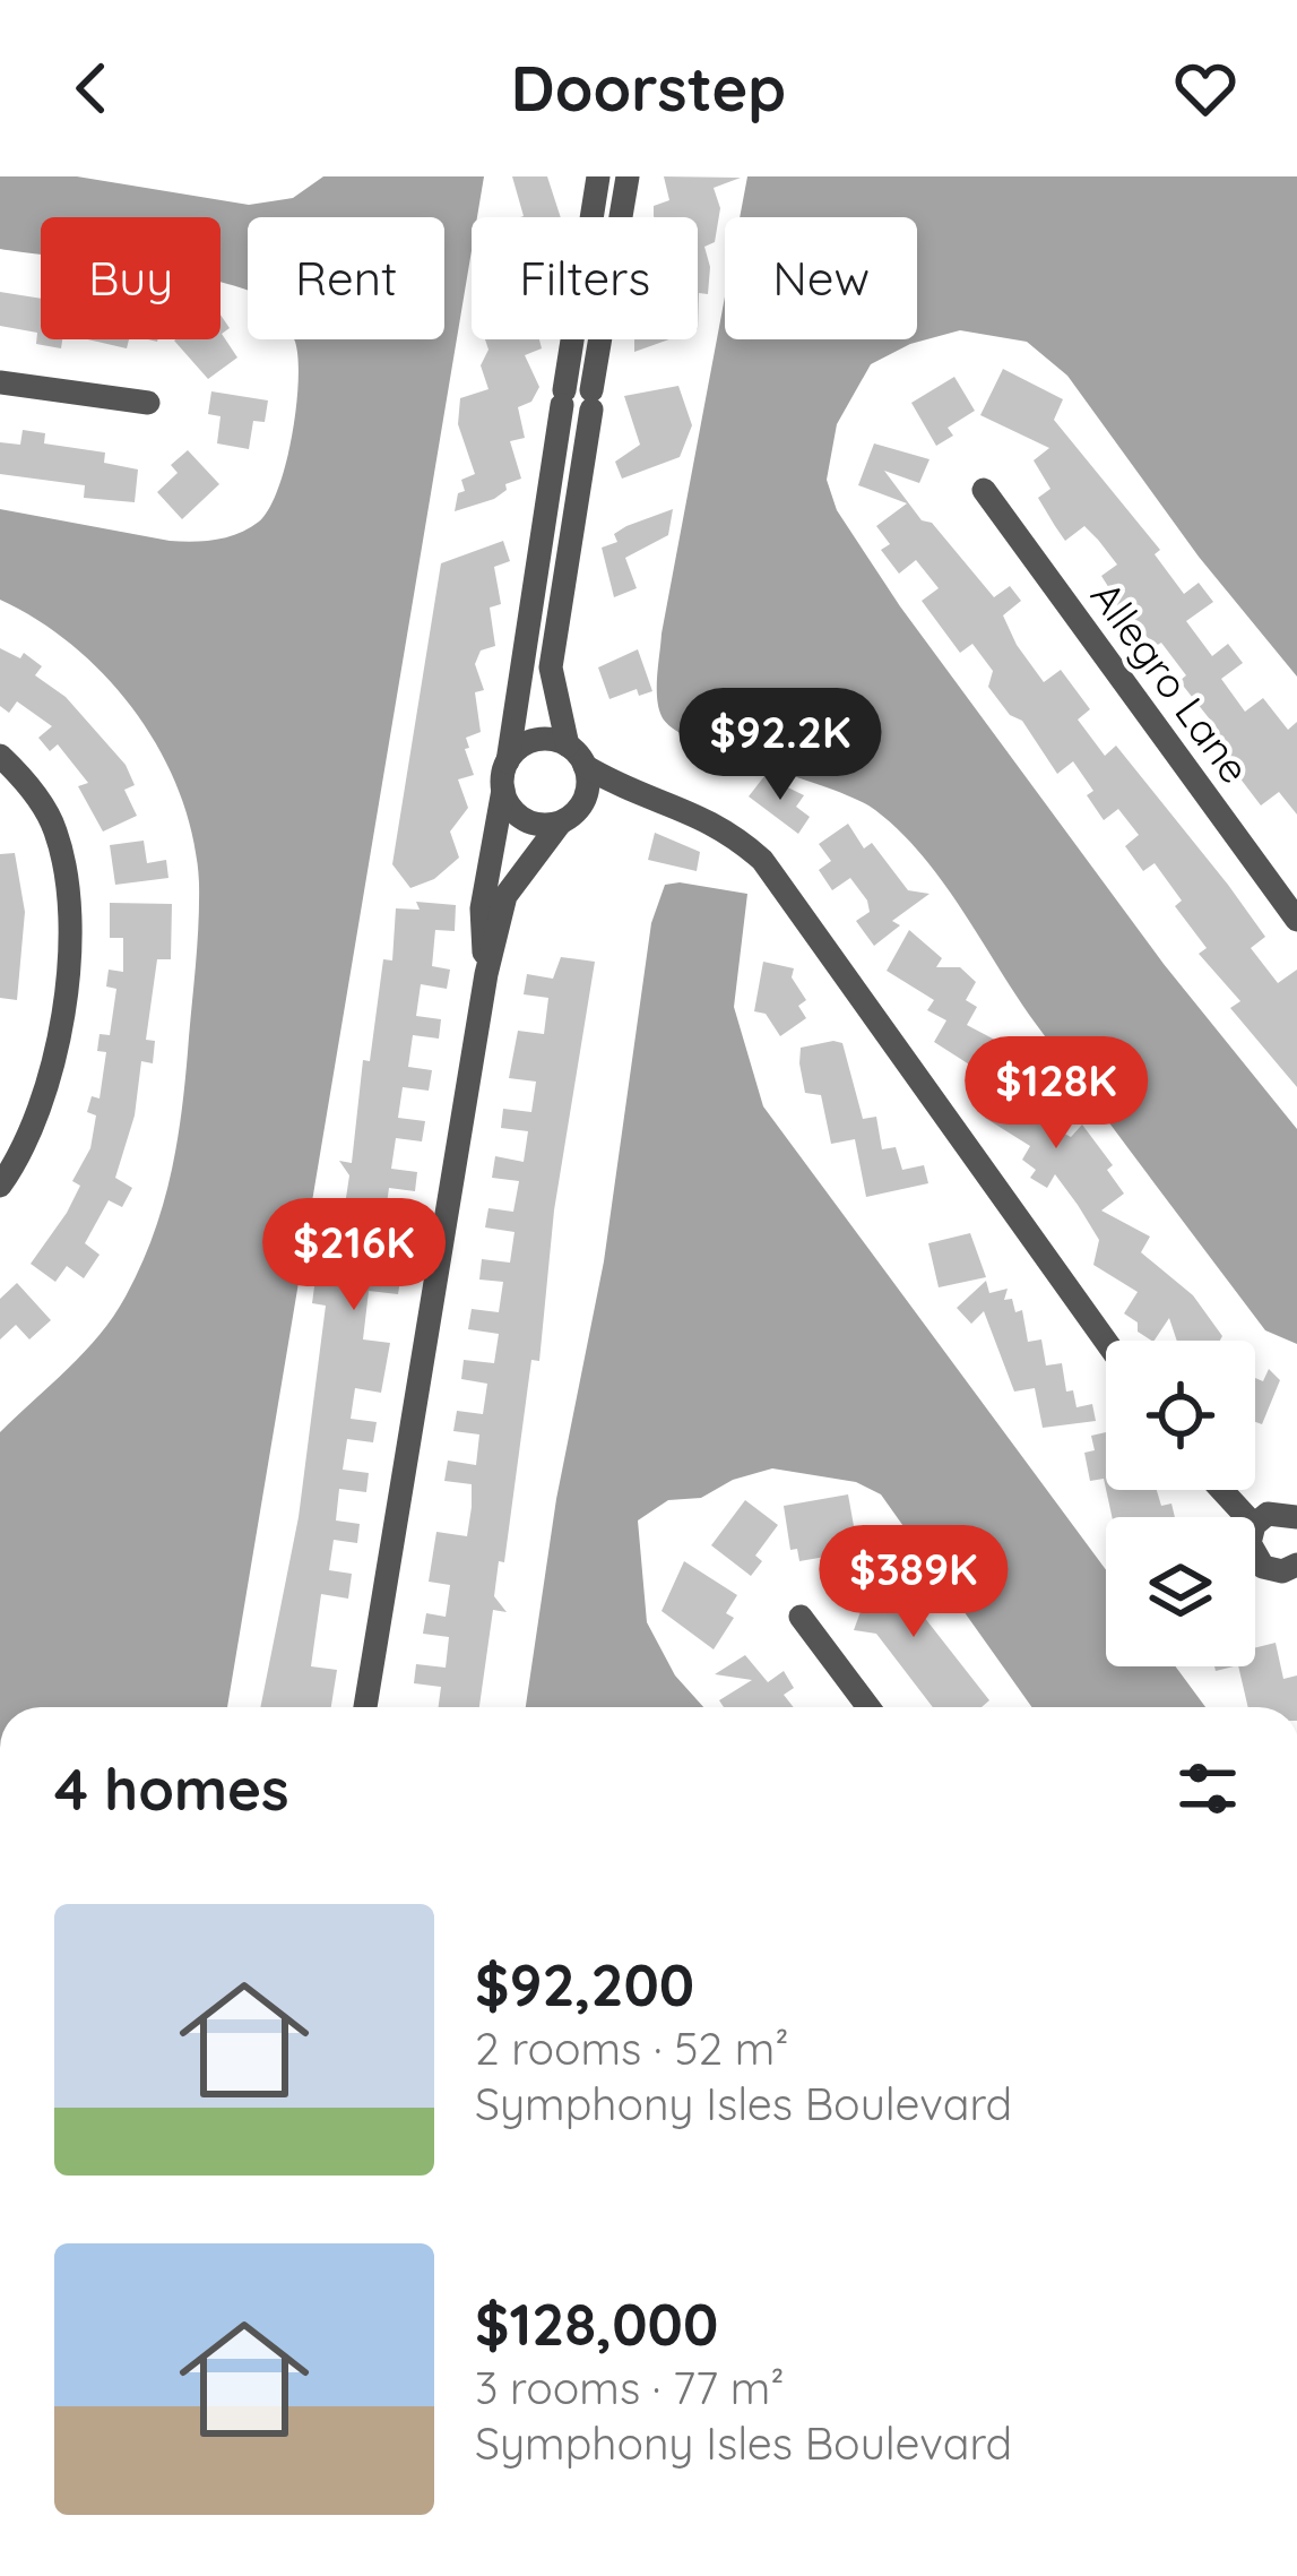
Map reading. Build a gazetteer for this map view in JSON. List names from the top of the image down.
{
  "streets": {
    "street": ["Allegro Lane"]
  },
  "page": {
    "header": "Doorstep",
    "chip": [
      "Buy",
      "Rent",
      "Filters",
      "New"
    ],
    "price": [
      "$92.2K",
      "$128K",
      "$216K",
      "$389K"
    ],
    "heading": "4 homes",
    "list": [
      {
        "name": "$92,200",
        "note": "2 rooms · 52 m² · Symphony Isles Boulevard"
      },
      {
        "name": "$128,000",
        "note": "3 rooms · 77 m² · Symphony Isles Boulevard"
      }
    ]
  }
}
